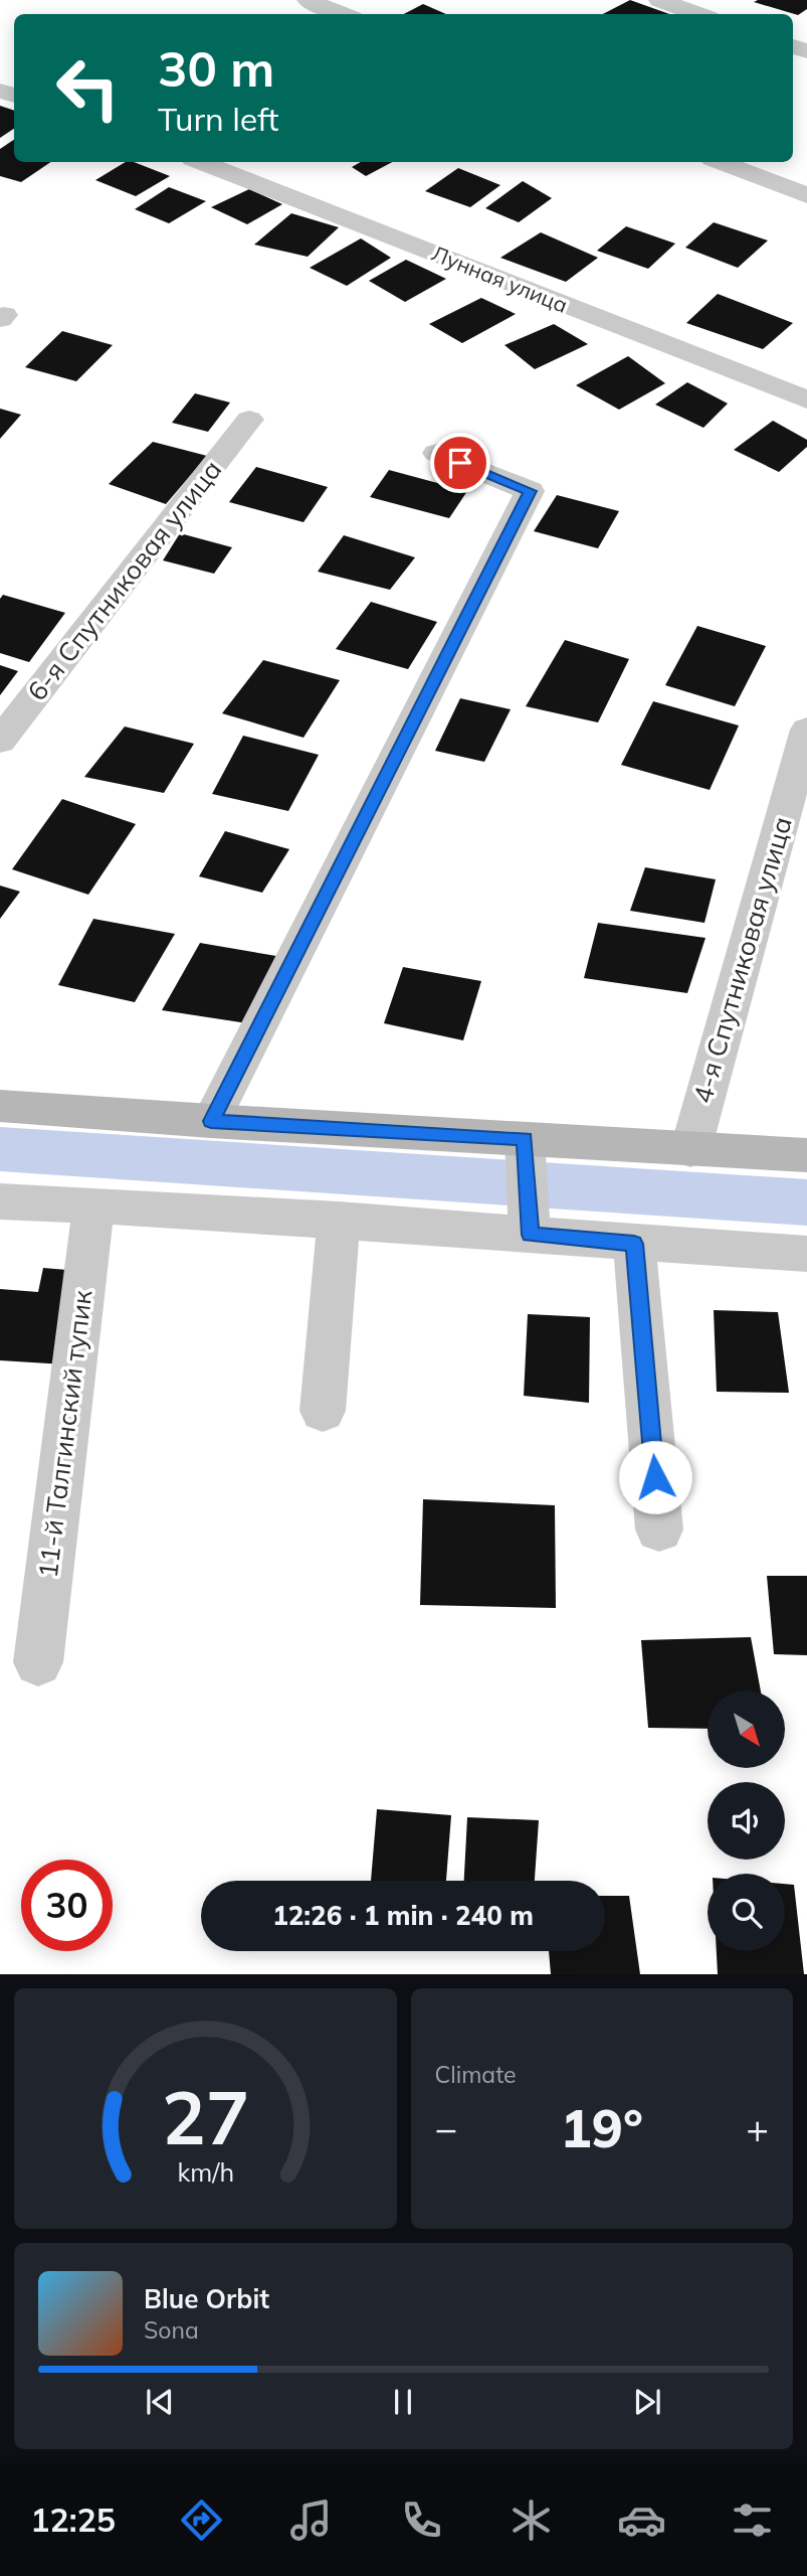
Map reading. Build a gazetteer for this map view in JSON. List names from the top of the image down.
{
  "streets": {
    "street": [
      "Лунная улица",
      "6-я Спутниковая улица",
      "4-я Спутниковая улица",
      "11-й Талгинский тупик"
    ]
  },
  "north": "bottom right",
  "page": {
    "turn": ["30 m", "Turn left"],
    "limit": "30",
    "trip": "12:26 · 1 min · 240 m",
    "tile": "Climate",
    "heat": ["−", "19°", "+"],
    "song": ["Blue Orbit", "Sona"],
    "tabs": "12:25",
    "gauge": ["27", "km/h"]
  }
}
